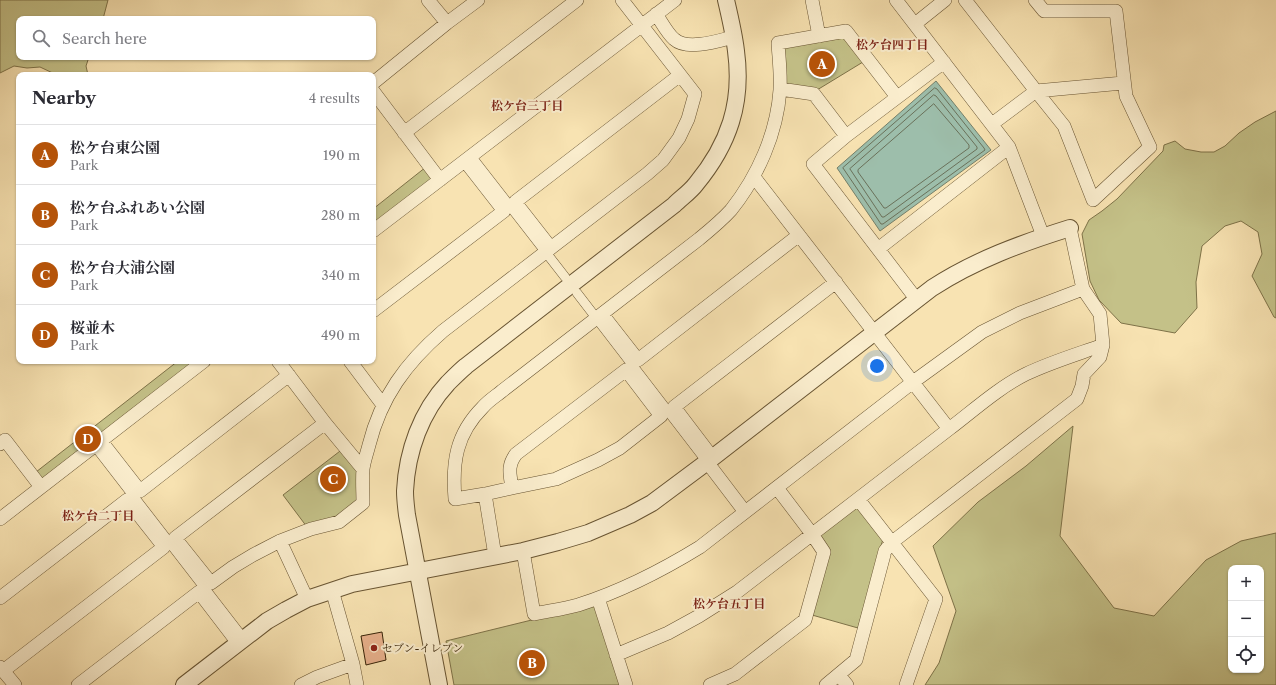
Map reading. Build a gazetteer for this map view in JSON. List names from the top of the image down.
{
  "districts": [
    "松ケ台四丁目",
    "松ケ台三丁目",
    "松ケ台二丁目",
    "松ケ台五丁目"
  ],
  "places": ["セブン-イレブン"],
  "page": {
    "search": "Search here",
    "pins": [
      "A",
      "D",
      "C",
      "B"
    ],
    "heading": ["Nearby", "4 results"],
    "list": [
      {
        "mark": "A",
        "name": "松ケ台東公園",
        "note": "Park",
        "value": "190 m"
      },
      {
        "mark": "B",
        "name": "松ケ台ふれあい公園",
        "note": "Park",
        "value": "280 m"
      },
      {
        "mark": "C",
        "name": "松ケ台大浦公園",
        "note": "Park",
        "value": "340 m"
      },
      {
        "mark": "D",
        "name": "桜並木",
        "note": "Park",
        "value": "490 m"
      }
    ],
    "map_buttons": ["+", "−"]
  }
}
